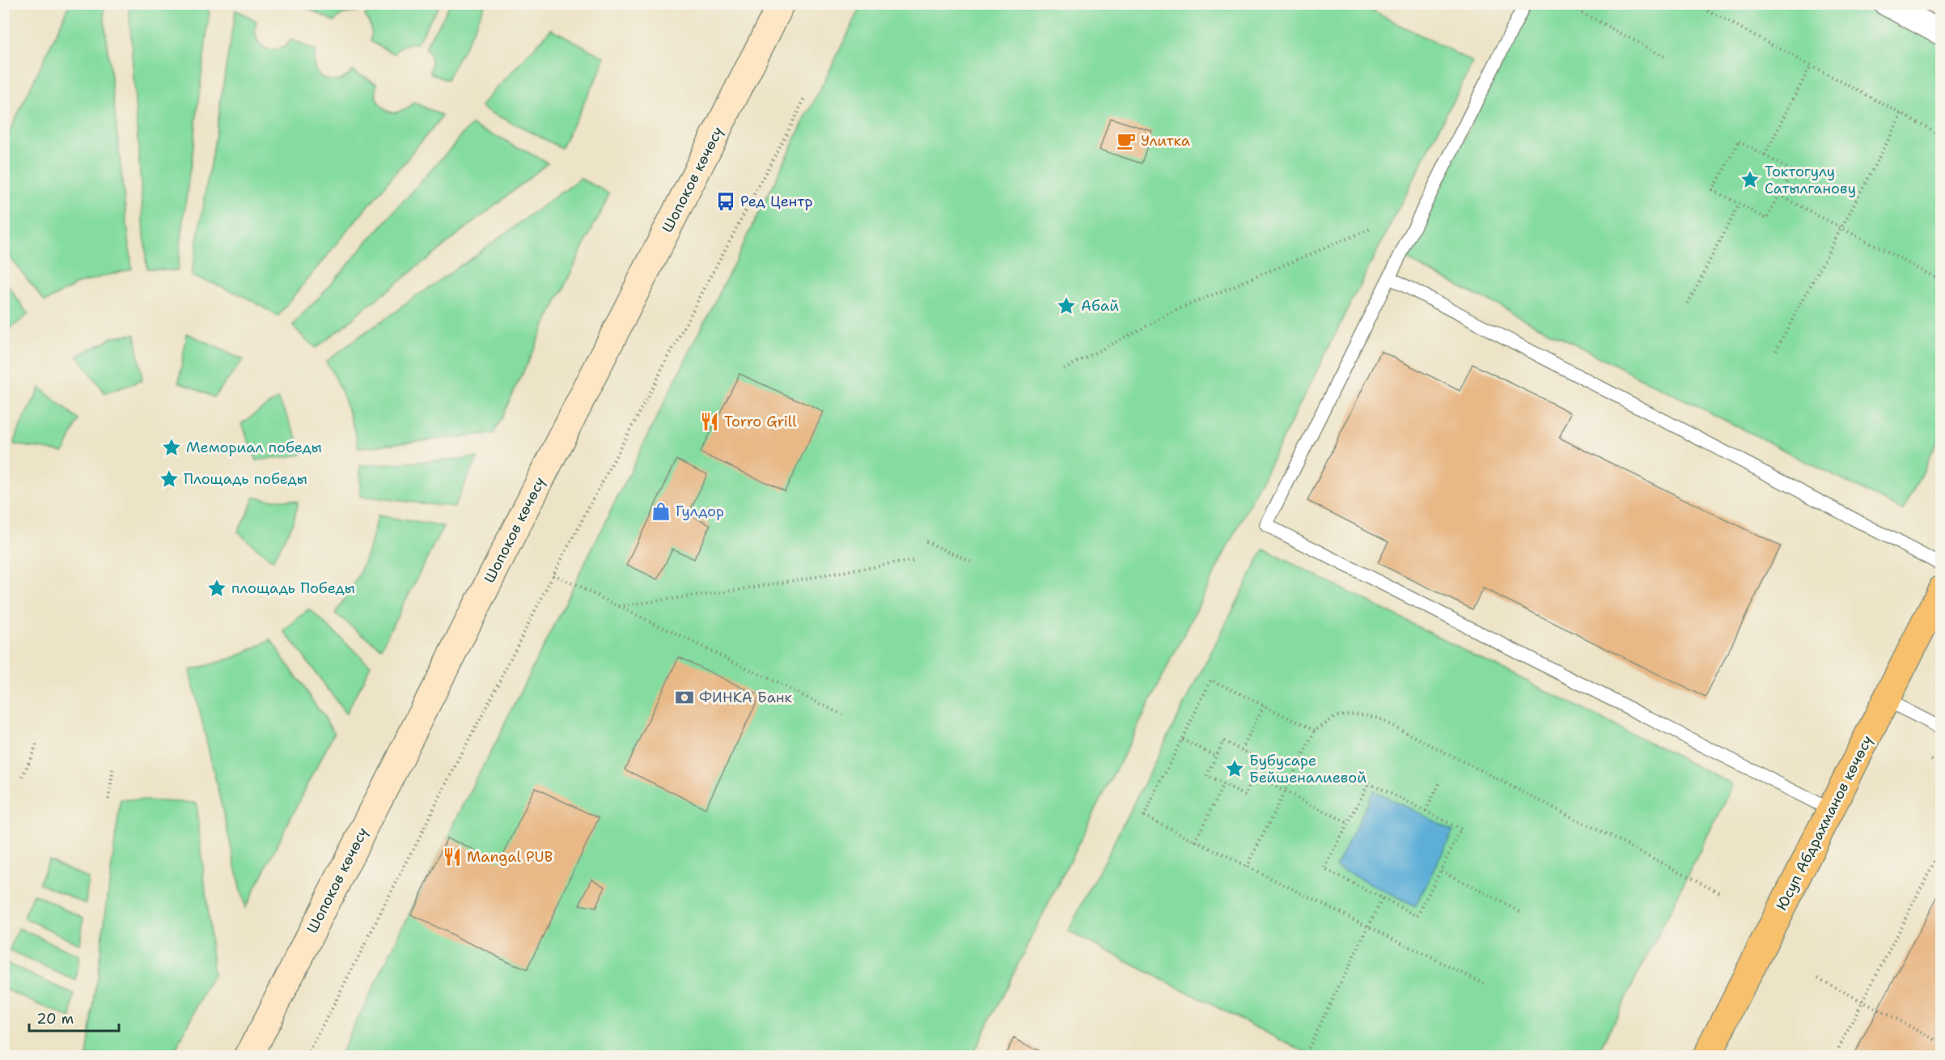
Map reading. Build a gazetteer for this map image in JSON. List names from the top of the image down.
{
  "streets": {
    "main road": ["Юсуп Абдрахманов көчөсү"],
    "street": ["Шопоков көчөсү"]
  },
  "places": {
    "cafe": ["Улитка"],
    "place": [
      "Токтогулу Сатылганову",
      "Абай",
      "Мемориал победы",
      "Площадь победы",
      "площадь Победы",
      "Бубусаре Бейшеналиевой"
    ],
    "bus stop": ["Ред Центр"],
    "restaurant": ["Torro Grill", "Mangal PUB"],
    "shop": ["Гулдор"],
    "bank": ["ФИНКА Банк"]
  },
  "scale_bar": "20 m"
}
